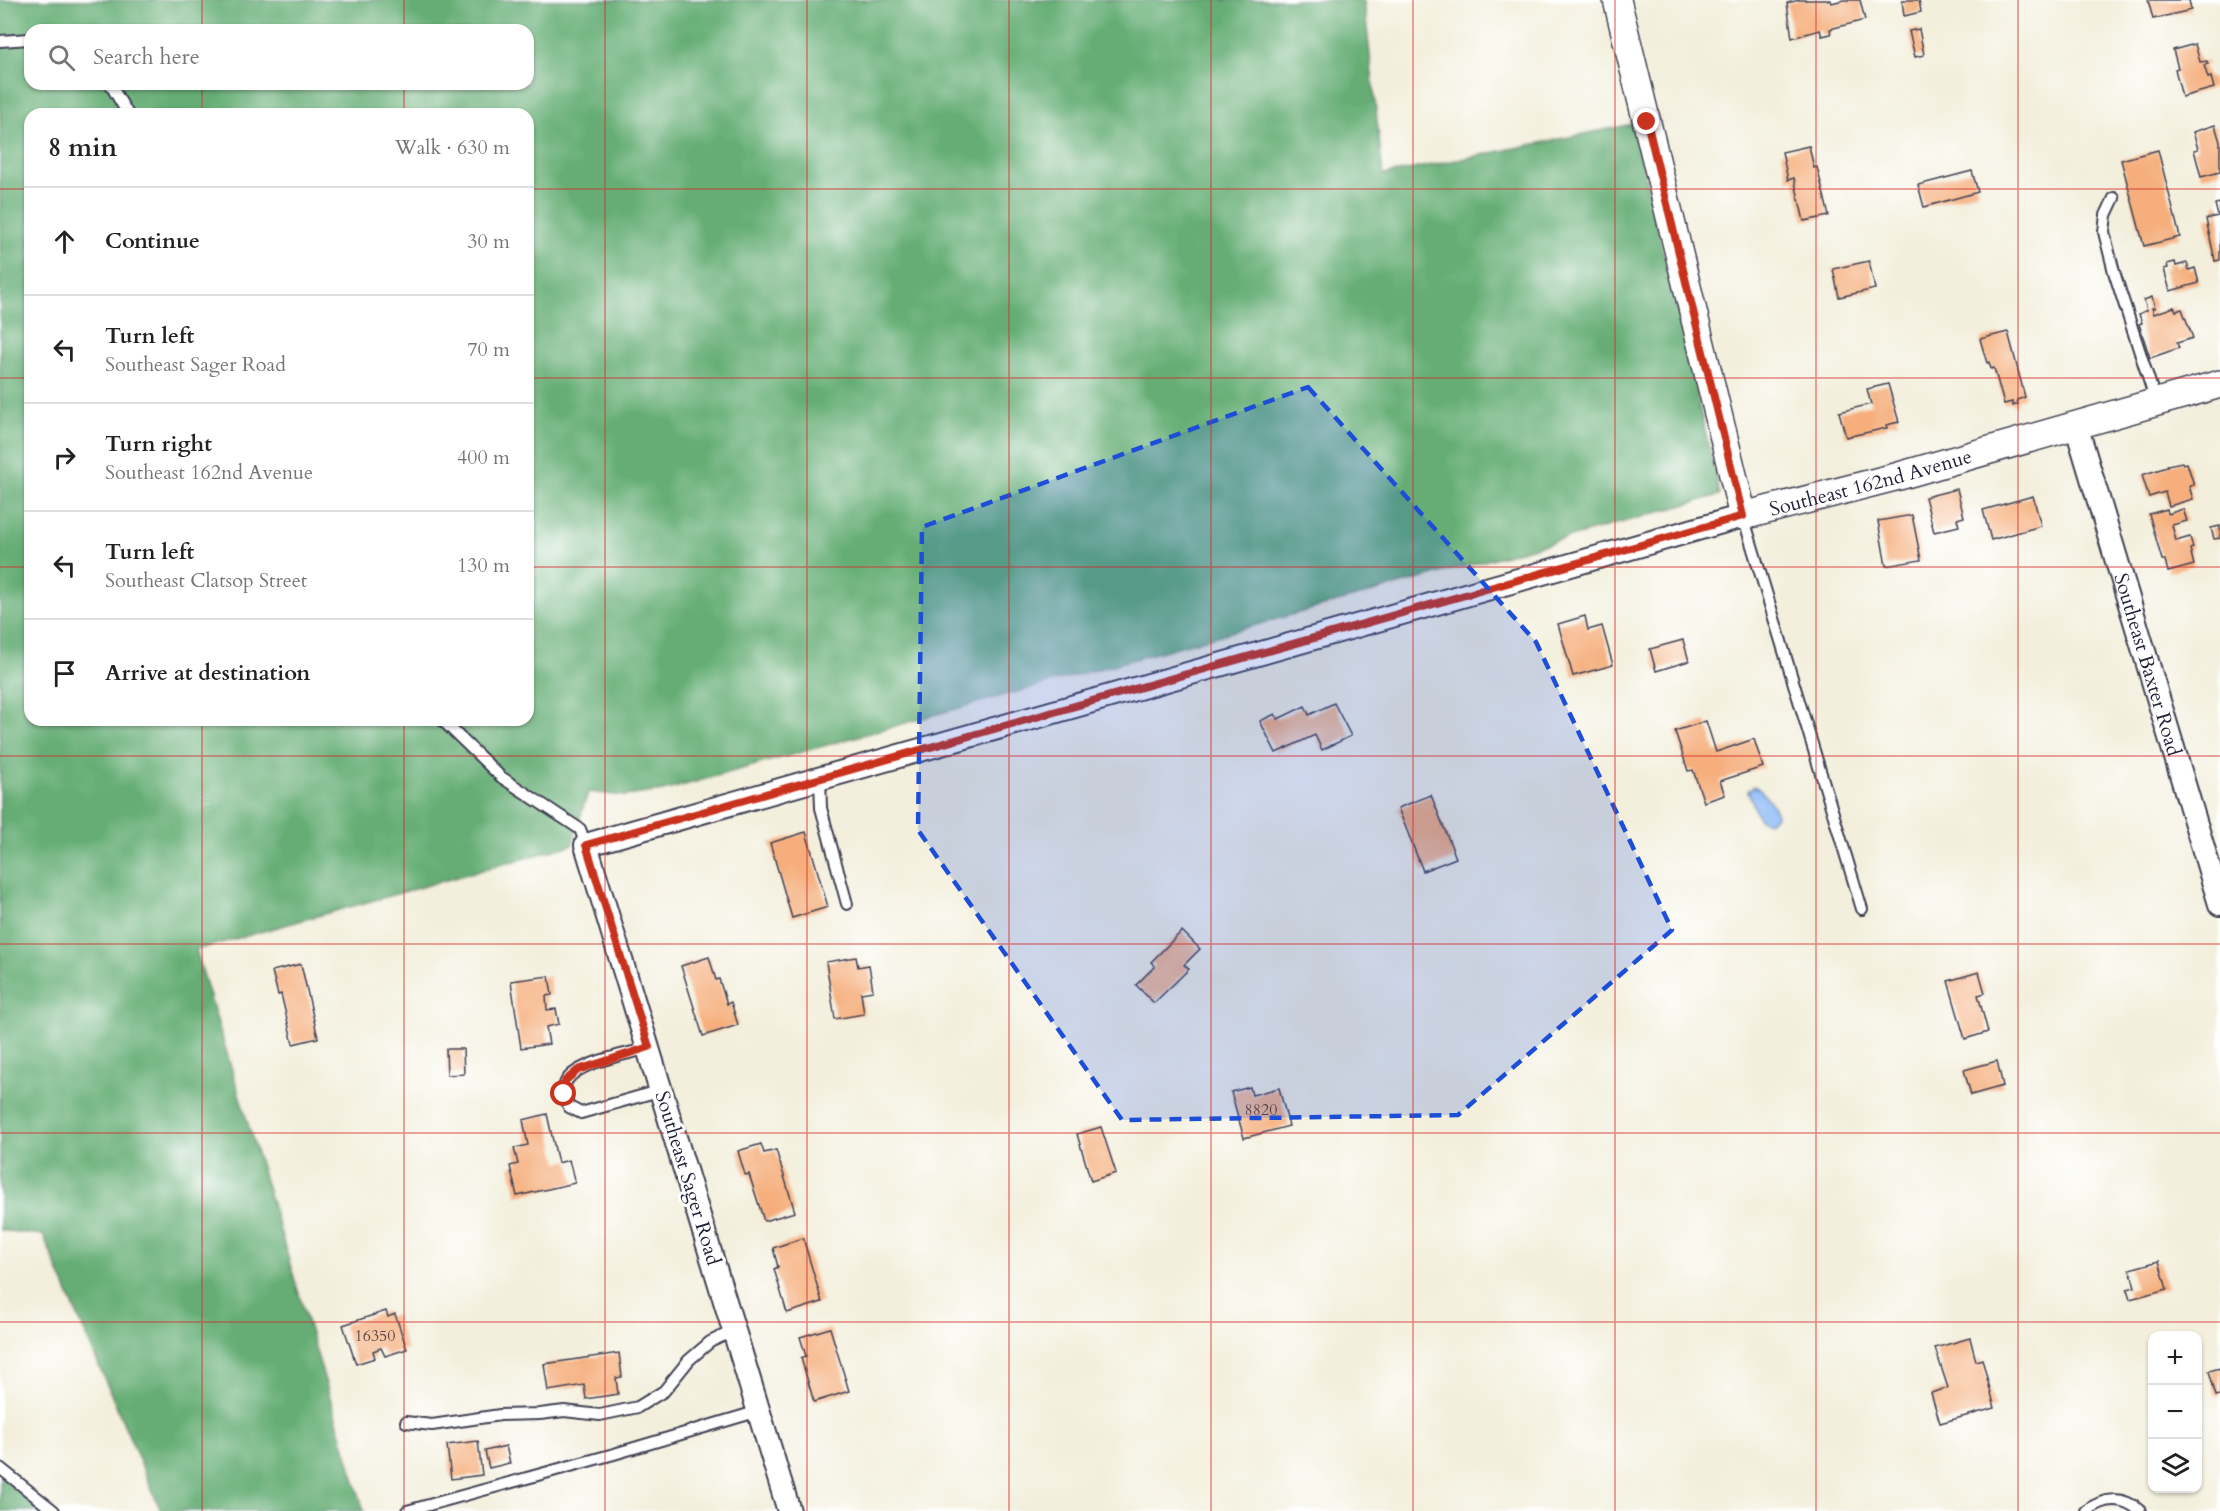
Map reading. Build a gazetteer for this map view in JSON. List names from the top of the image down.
{
  "streets": {
    "street": ["Southeast 162nd Avenue", "Southeast Baxter Road", "Southeast Sager Road"]
  },
  "crossings": [
    ["Southeast 162nd Avenue", "Southeast Baxter Road"],
    ["Southeast 162nd Avenue", "Southeast Sager Road"]
  ],
  "house_numbers": ["8820", "16350"],
  "page": {
    "search": "Search here",
    "heading": ["8 min", "Walk · 630 m"],
    "list": [
      ["Continue", "30 m"],
      ["Turn left", "Southeast Sager Road", "70 m"],
      ["Turn right", "Southeast 162nd Avenue", "400 m"],
      ["Turn left", "Southeast Clatsop Street", "130 m"],
      "Arrive at destination"
    ],
    "map_buttons": ["+", "−"]
  }
}
